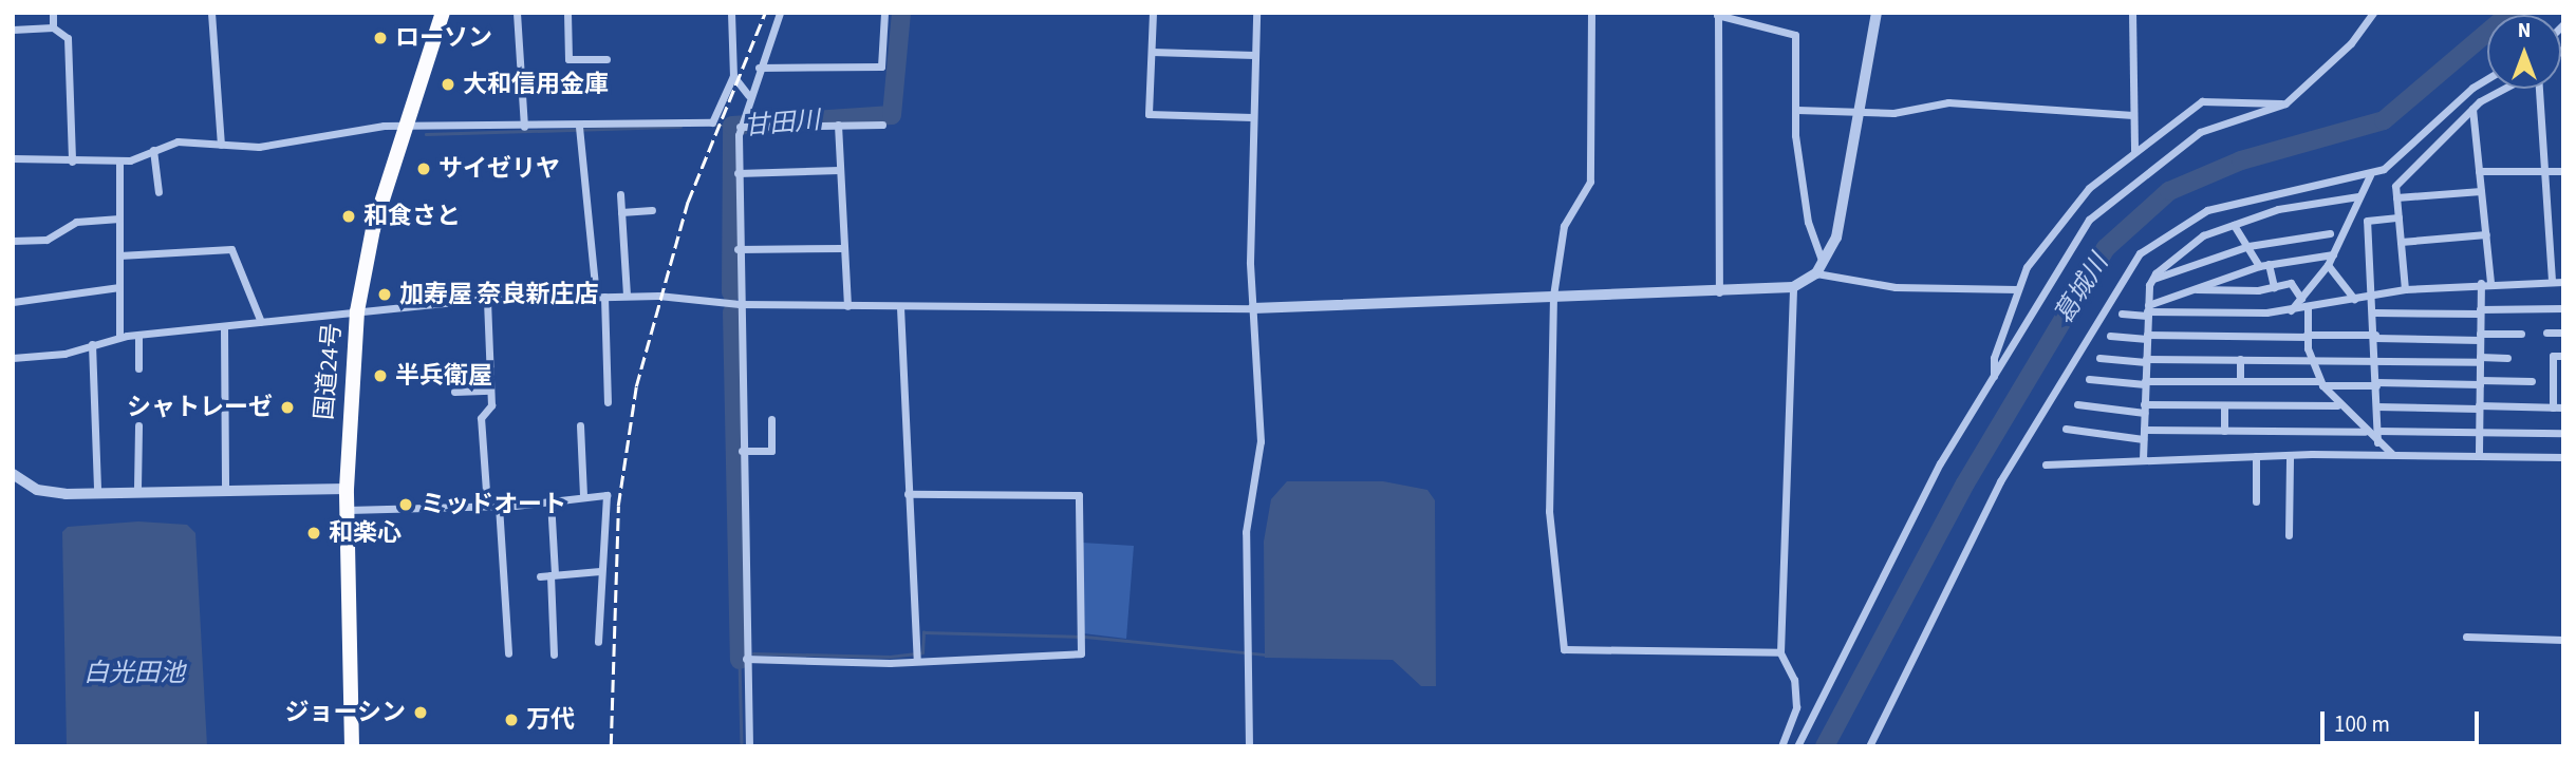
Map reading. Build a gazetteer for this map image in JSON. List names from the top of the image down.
{
  "streets": {
    "highway": ["国道24号"]
  },
  "water": ["甘田川", "葛城川", "白光田池"],
  "places": [
    "ローソン",
    "大和信用金庫",
    "サイゼリヤ",
    "和食さと",
    "加寿屋 奈良新庄店",
    "半兵衛屋",
    "シャトレーゼ",
    "ミッドオート",
    "和楽心",
    "ジョーシン",
    "万代"
  ],
  "scale_bar": "100 m",
  "north": "top"
}
